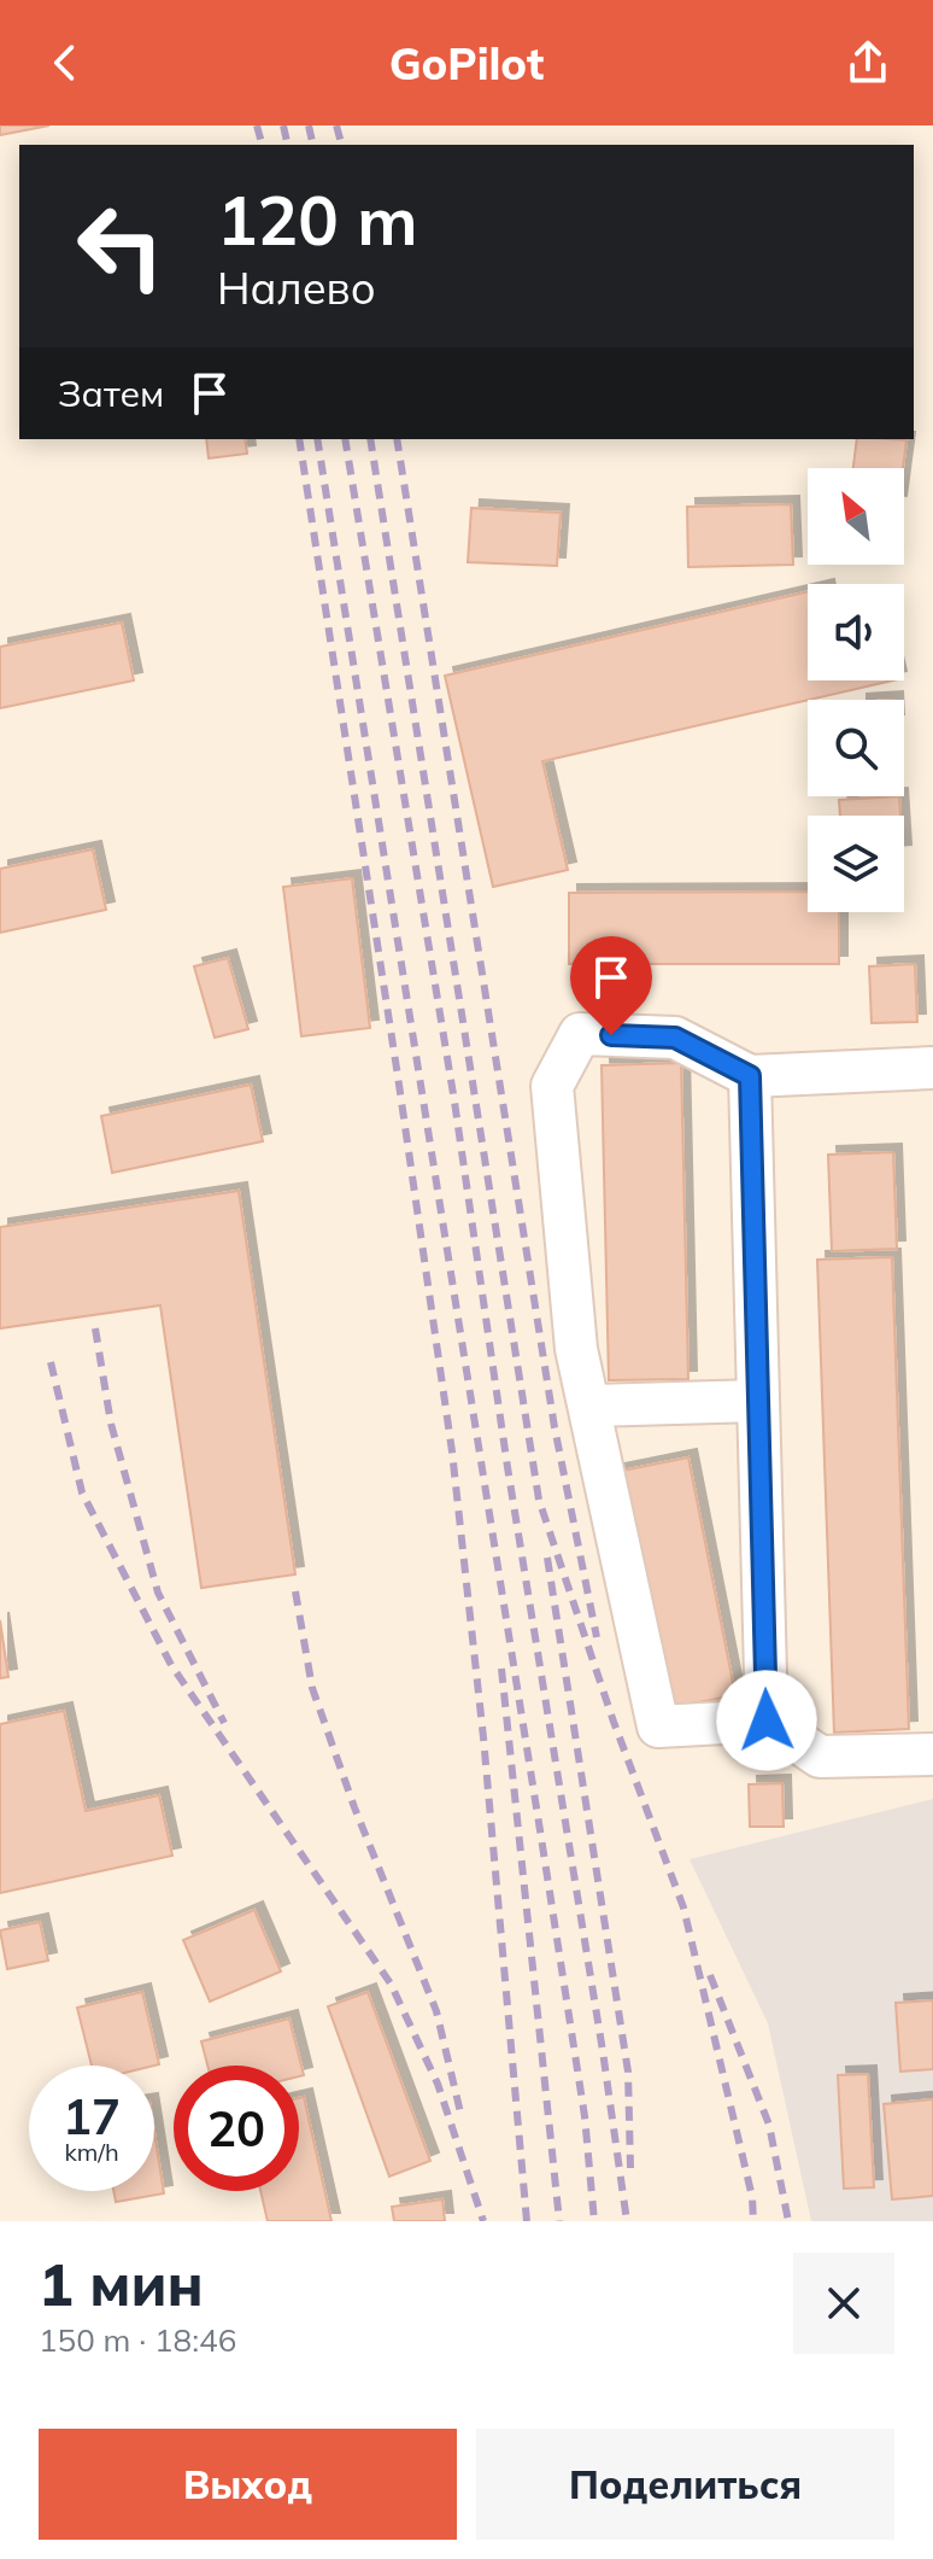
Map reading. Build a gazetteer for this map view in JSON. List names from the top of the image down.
{
  "north": "top left",
  "page": {
    "header": "GoPilot",
    "turn": ["120 m", "Налево"],
    "then": "Затем",
    "speed": "17 km/h",
    "limit": "20",
    "heading": ["1 мин", "150 m · 18:46"],
    "buttons": ["Выход", "Поделиться"]
  }
}
